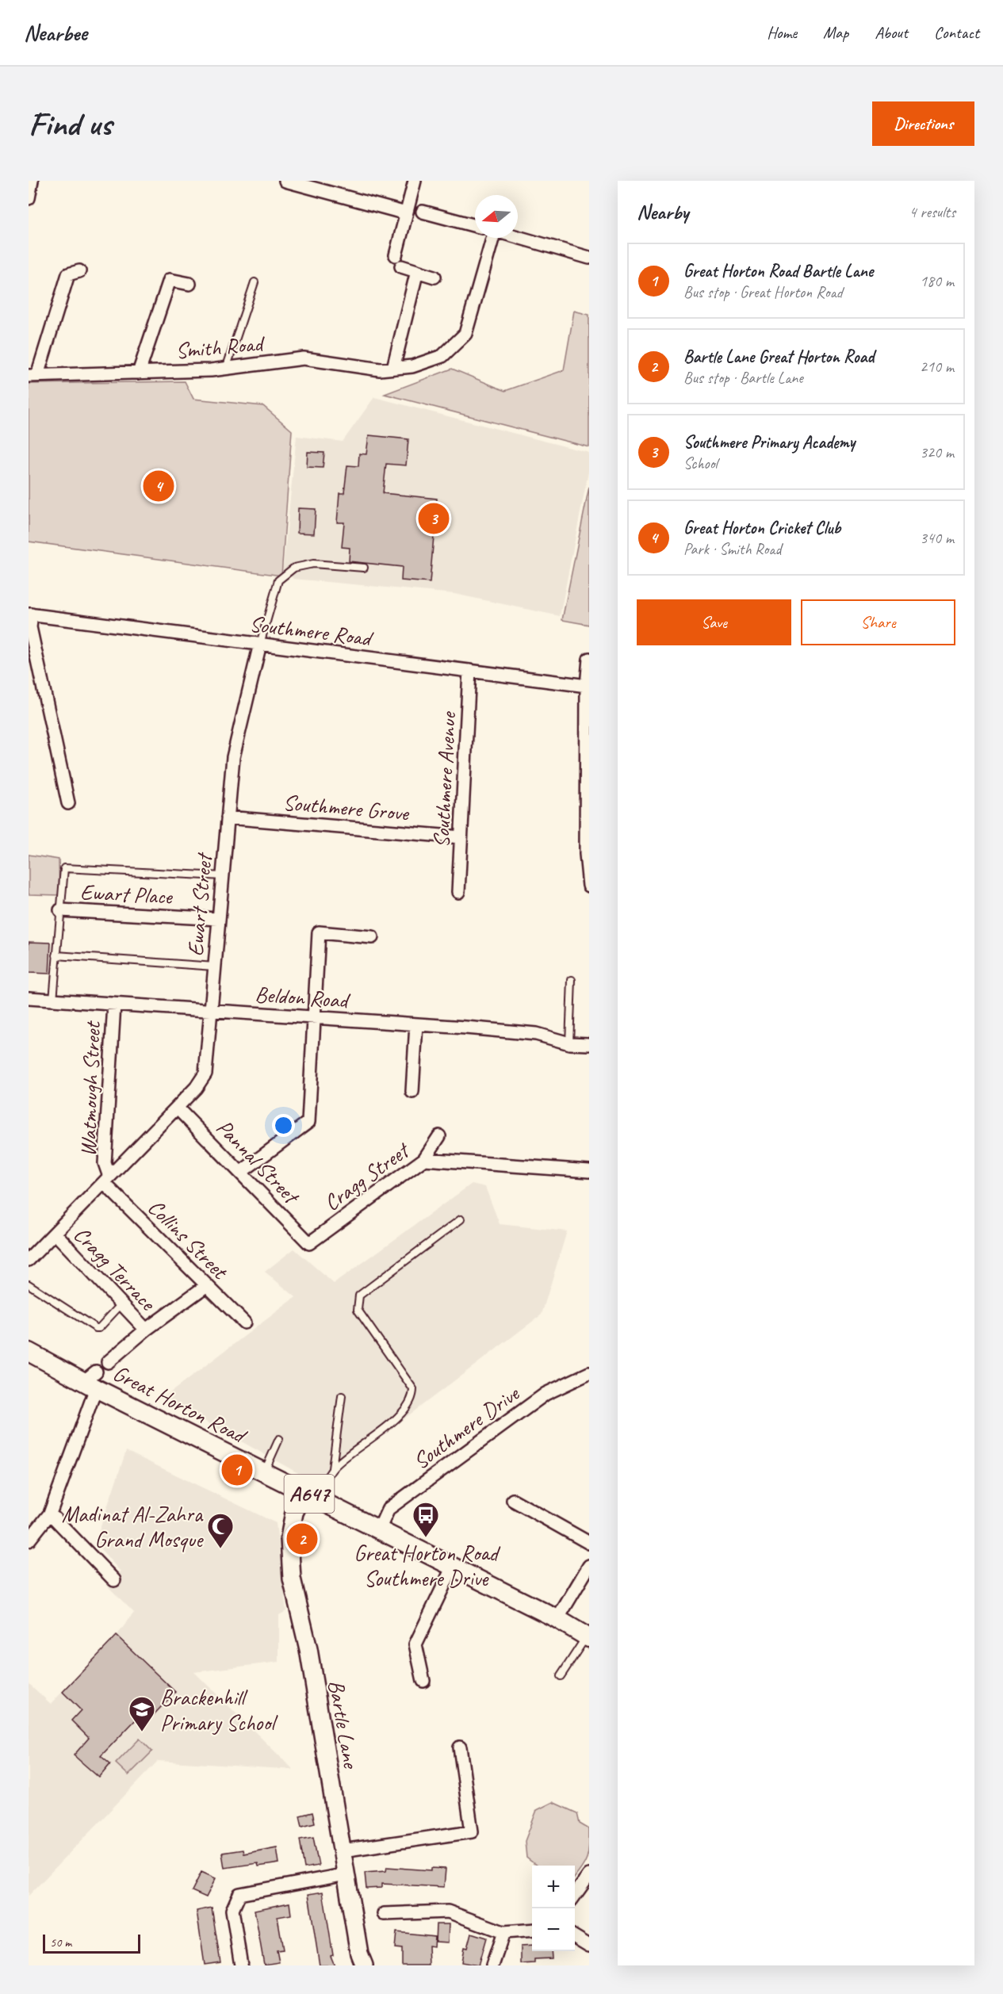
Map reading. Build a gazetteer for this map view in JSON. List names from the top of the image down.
{
  "streets": {
    "main road": ["Great Horton Road", "A647"],
    "street": [
      "Smith Road",
      "Southmere Road",
      "Southmere Avenue",
      "Southmere Grove",
      "Ewart Place",
      "Ewart Street",
      "Beldon Road",
      "Watmough Street",
      "Pannal Street",
      "Cragg Street",
      "Collins Street",
      "Cragg Terrace",
      "Southmere Drive",
      "Bartle Lane"
    ]
  },
  "crossings": [
    ["Southmere Road", "Southmere Avenue"],
    ["Southmere Road", "Ewart Street"],
    ["Southmere Avenue", "Southmere Grove"],
    ["Southmere Grove", "Ewart Street"],
    ["Ewart Place", "Ewart Street"],
    ["Ewart Street", "Beldon Road"],
    ["Ewart Street", "Watmough Street"],
    ["Ewart Street", "Pannal Street"],
    ["Ewart Street", "Collins Street"],
    ["Ewart Street", "Cragg Terrace"],
    ["Beldon Road", "Watmough Street"],
    ["Watmough Street", "Collins Street"],
    ["Pannal Street", "Cragg Street"],
    ["Great Horton Road", "Southmere Drive"],
    ["Great Horton Road", "Bartle Lane"]
  ],
  "places": {
    "bus stop": ["Great Horton Road Southmere Drive"],
    "mosque": ["Madinat Al-Zahra Grand Mosque"],
    "school or university": ["Brackenhill Primary School"]
  },
  "scale_bar": "50 m",
  "north": "left",
  "page": {
    "header": "Nearbee",
    "nav": [
      "Home",
      "Map",
      "About",
      "Contact"
    ],
    "buttons": [
      "Directions",
      ["Save", "Share"]
    ],
    "title": "Find us",
    "heading": ["Nearby", "4 results"],
    "list": [
      {
        "mark": "1",
        "name": "Great Horton Road Bartle Lane",
        "note": "Bus stop · Great Horton Road",
        "value": "180 m"
      },
      {
        "mark": "2",
        "name": "Bartle Lane Great Horton Road",
        "note": "Bus stop · Bartle Lane",
        "value": "210 m"
      },
      {
        "mark": "3",
        "name": "Southmere Primary Academy",
        "note": "School",
        "value": "320 m"
      },
      {
        "mark": "4",
        "name": "Great Horton Cricket Club",
        "note": "Park · Smith Road",
        "value": "340 m"
      }
    ],
    "pins": [
      "4",
      "3",
      "1",
      "2"
    ],
    "map_buttons": ["+", "−"],
    "scale": "50 m"
  }
}
